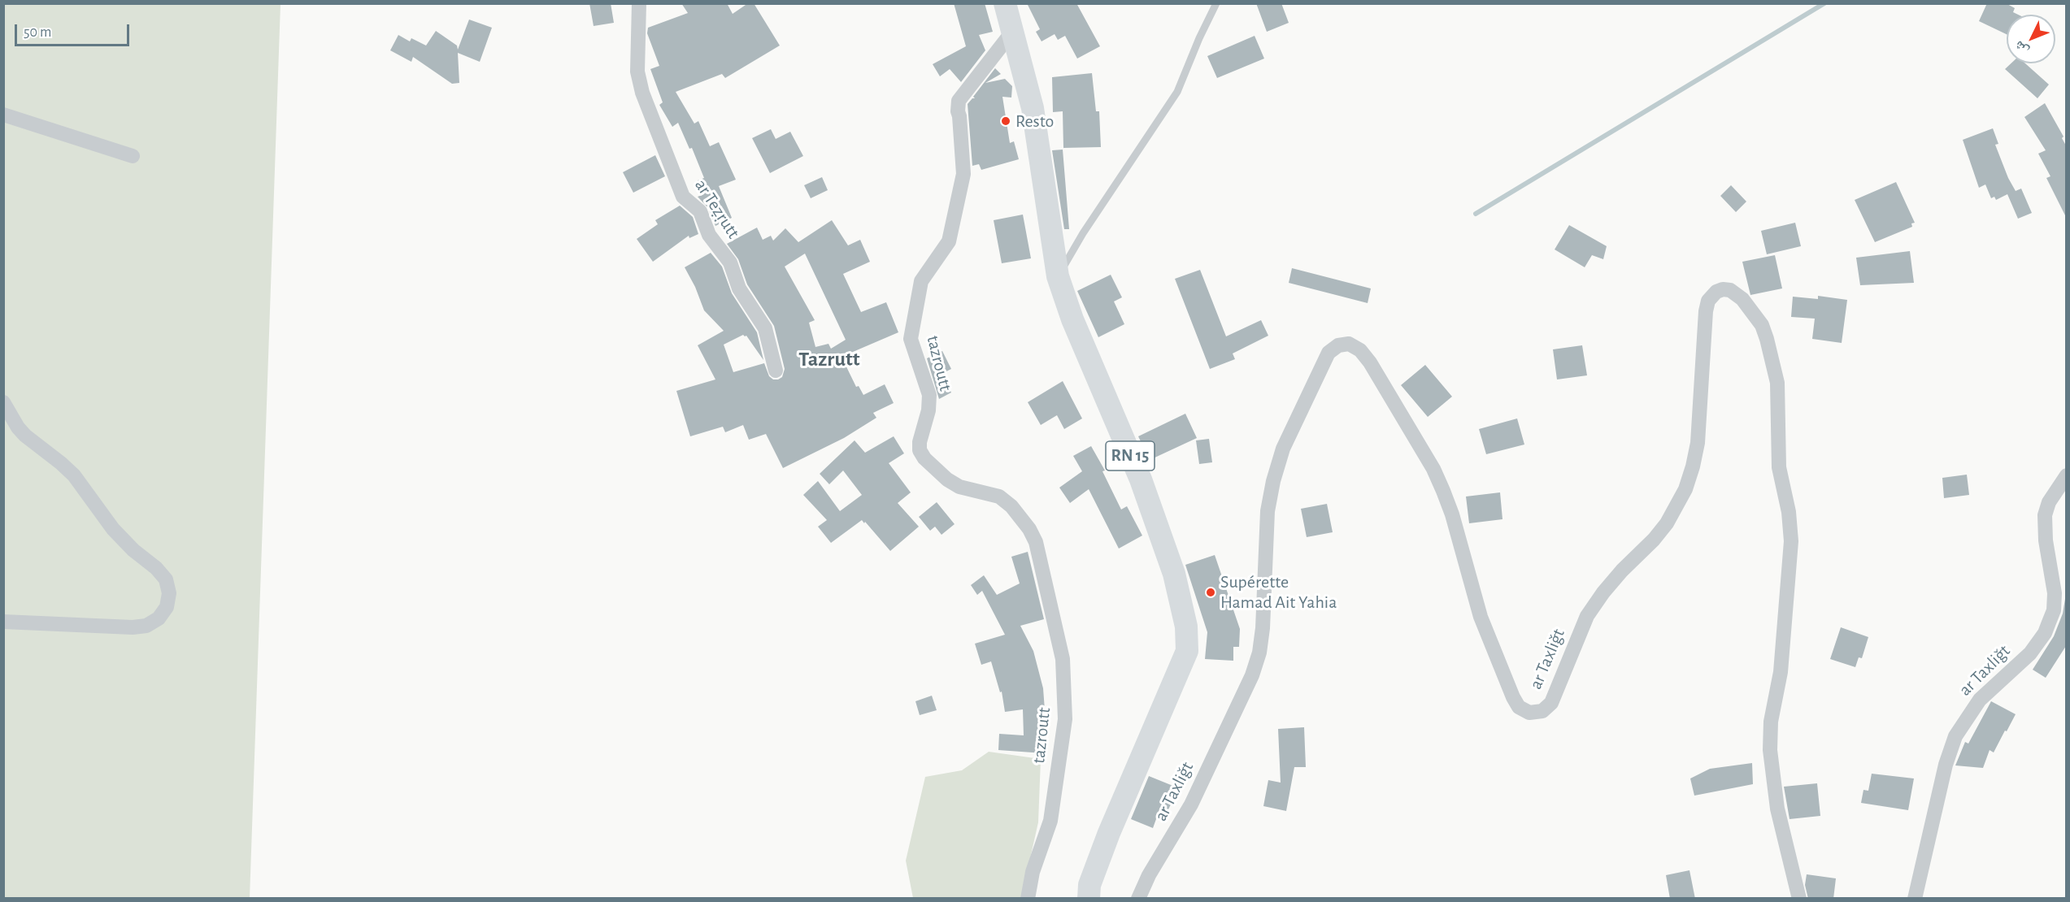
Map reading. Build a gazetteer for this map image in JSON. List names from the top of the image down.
{
  "streets": {
    "main road": ["RN 15"],
    "street": ["ar Teẓṛutt", "tazroutt", "ar Taxliǧt"]
  },
  "crossings": [
    ["tazroutt", "RN 15"]
  ],
  "districts": ["Tazrutt"],
  "places": ["Resto", "Supérette Hamad Ait Yahia"],
  "scale_bar": "50 m",
  "north": "bottom left"
}
